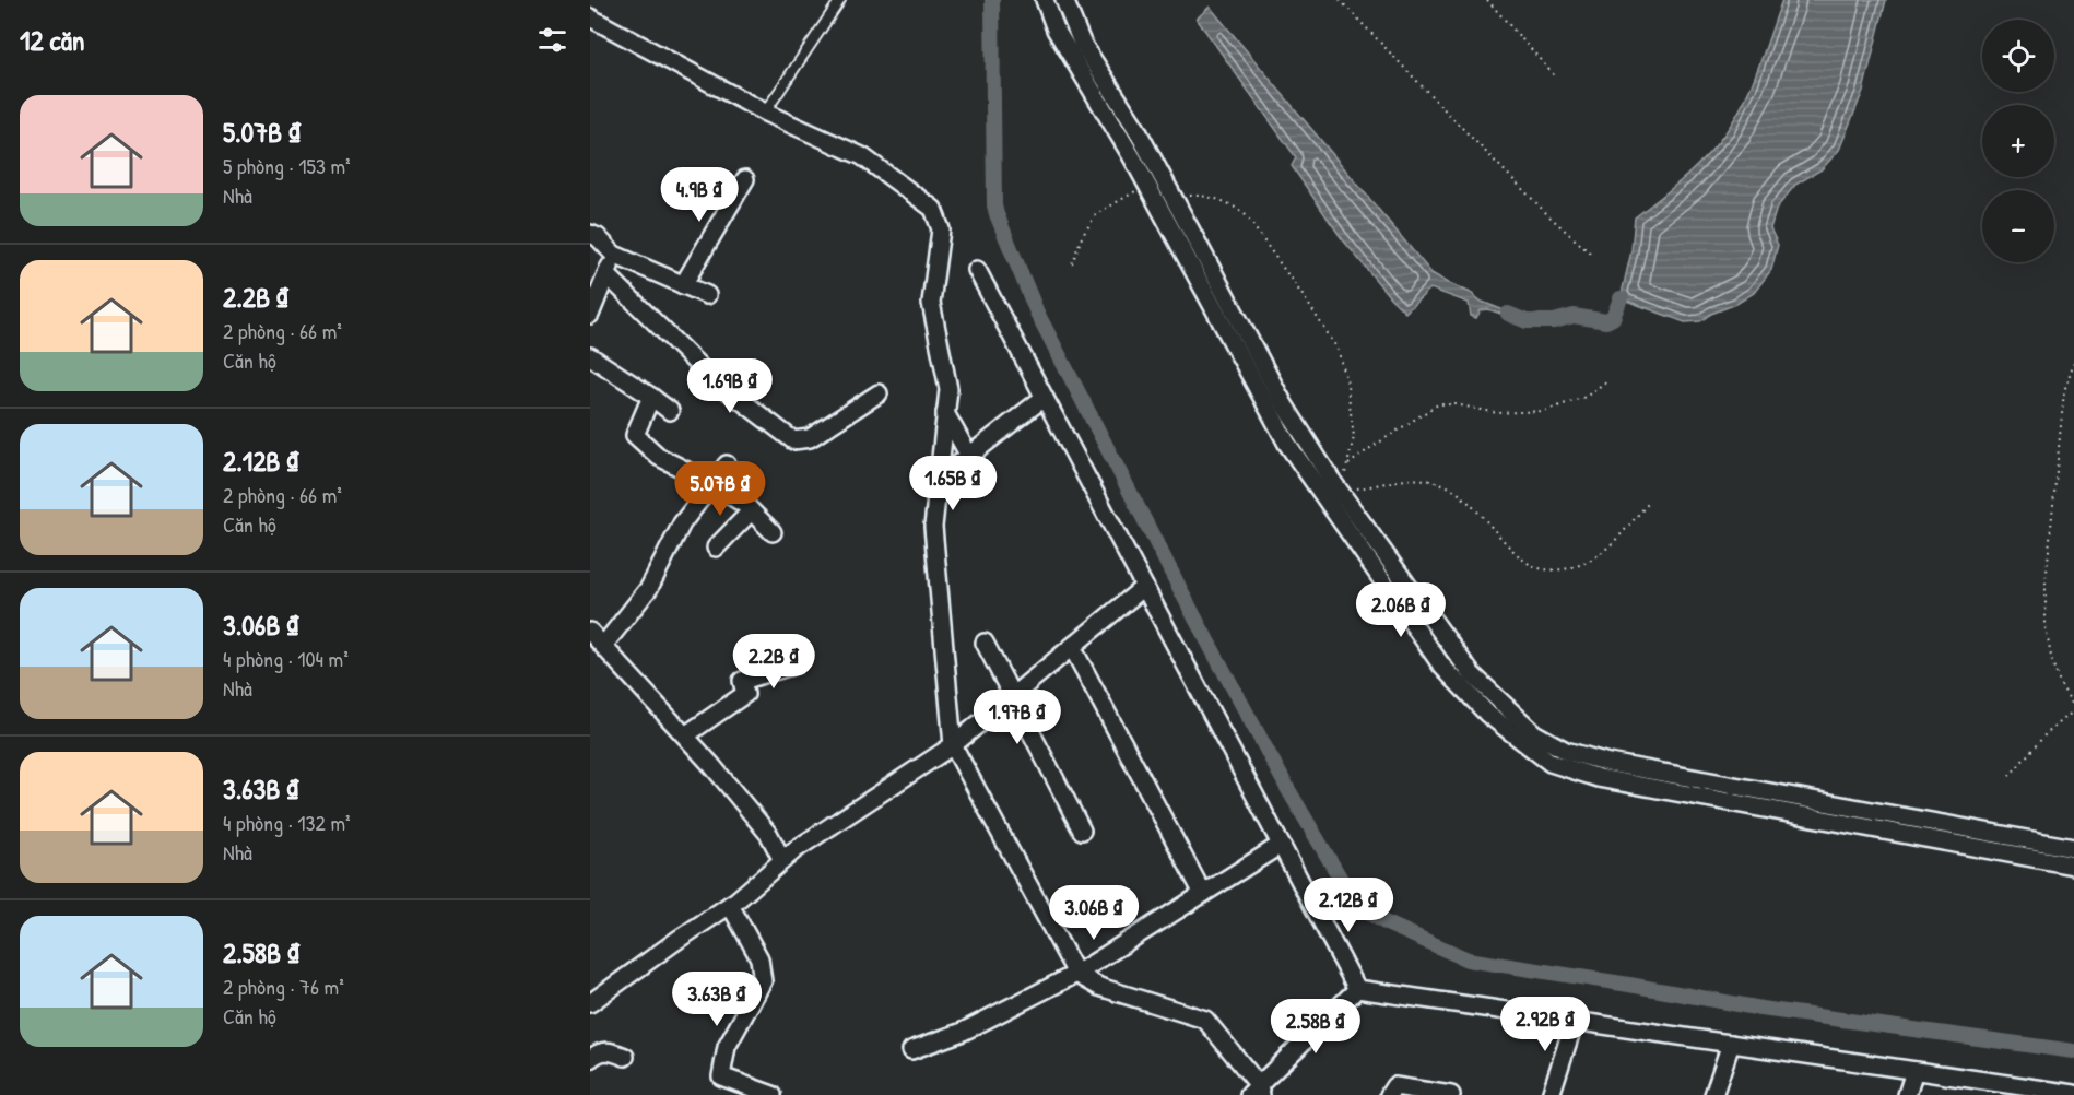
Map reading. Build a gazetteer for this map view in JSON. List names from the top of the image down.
{
  "page": {
    "heading": "12 căn",
    "map_buttons": ["+", "−"],
    "list": [
      {
        "name": "5.07B ₫",
        "note": "5 phòng · 153 m² · Nhà"
      },
      {
        "name": "2.2B ₫",
        "note": "2 phòng · 66 m² · Căn hộ"
      },
      {
        "name": "2.12B ₫",
        "note": "2 phòng · 66 m² · Căn hộ"
      },
      {
        "name": "3.06B ₫",
        "note": "4 phòng · 104 m² · Nhà"
      },
      {
        "name": "3.63B ₫",
        "note": "4 phòng · 132 m² · Nhà"
      },
      {
        "name": "2.58B ₫",
        "note": "2 phòng · 76 m² · Căn hộ"
      }
    ],
    "price": [
      "4.9B ₫",
      "1.69B ₫",
      "1.65B ₫",
      "5.07B ₫",
      "2.06B ₫",
      "2.2B ₫",
      "1.97B ₫",
      "2.12B ₫",
      "3.06B ₫",
      "3.63B ₫",
      "2.92B ₫",
      "2.58B ₫"
    ]
  }
}
